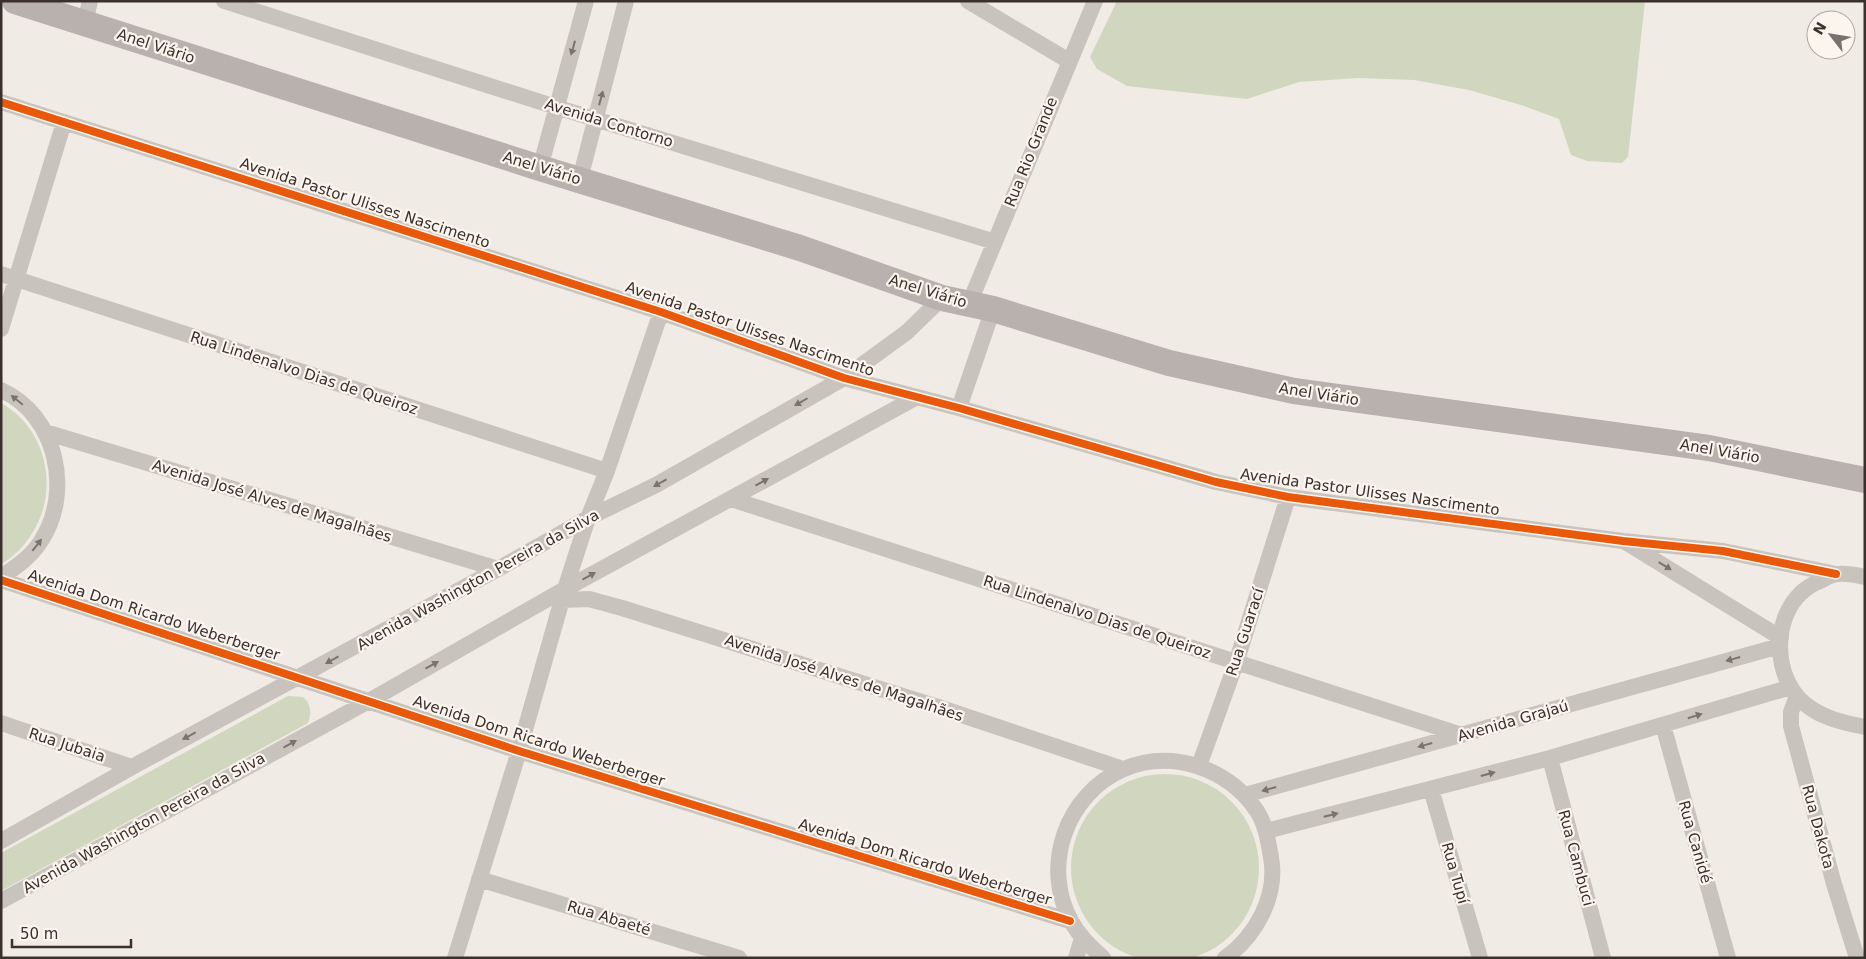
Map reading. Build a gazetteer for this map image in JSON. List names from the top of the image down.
{
  "streets": {
    "main road": ["Anel Viário"],
    "street": [
      "Avenida Contorno",
      "Rua Rio Grande",
      "Avenida Pastor Ulisses Nascimento",
      "Rua Lindenalvo Dias de Queiroz",
      "Avenida José Alves de Magalhães",
      "Avenida Washington Pereira da Silva",
      "Avenida Dom Ricardo Weberberger",
      "Rua Guarací",
      "Avenida Grajaú",
      "Rua Jubaia",
      "Rua Dakota",
      "Rua Canidé",
      "Rua Cambuci",
      "Rua Tupí",
      "Rua Abaeté"
    ]
  },
  "crossings": [
    ["Anel Viário", "Rua Rio Grande"],
    ["Anel Viário", "Avenida Washington Pereira da Silva"],
    ["Avenida Contorno", "Rua Rio Grande"],
    ["Rua Rio Grande", "Avenida Pastor Ulisses Nascimento"],
    ["Avenida Pastor Ulisses Nascimento", "Avenida Washington Pereira da Silva"],
    ["Avenida Pastor Ulisses Nascimento", "Rua Guarací"],
    ["Rua Lindenalvo Dias de Queiroz", "Avenida Washington Pereira da Silva"],
    ["Rua Lindenalvo Dias de Queiroz", "Rua Guarací"],
    ["Rua Lindenalvo Dias de Queiroz", "Avenida Grajaú"],
    ["Avenida José Alves de Magalhães", "Avenida Washington Pereira da Silva"],
    ["Avenida Washington Pereira da Silva", "Avenida Dom Ricardo Weberberger"],
    ["Avenida Washington Pereira da Silva", "Rua Jubaia"]
  ],
  "scale_bar": "50 m",
  "north": "top left"
}
